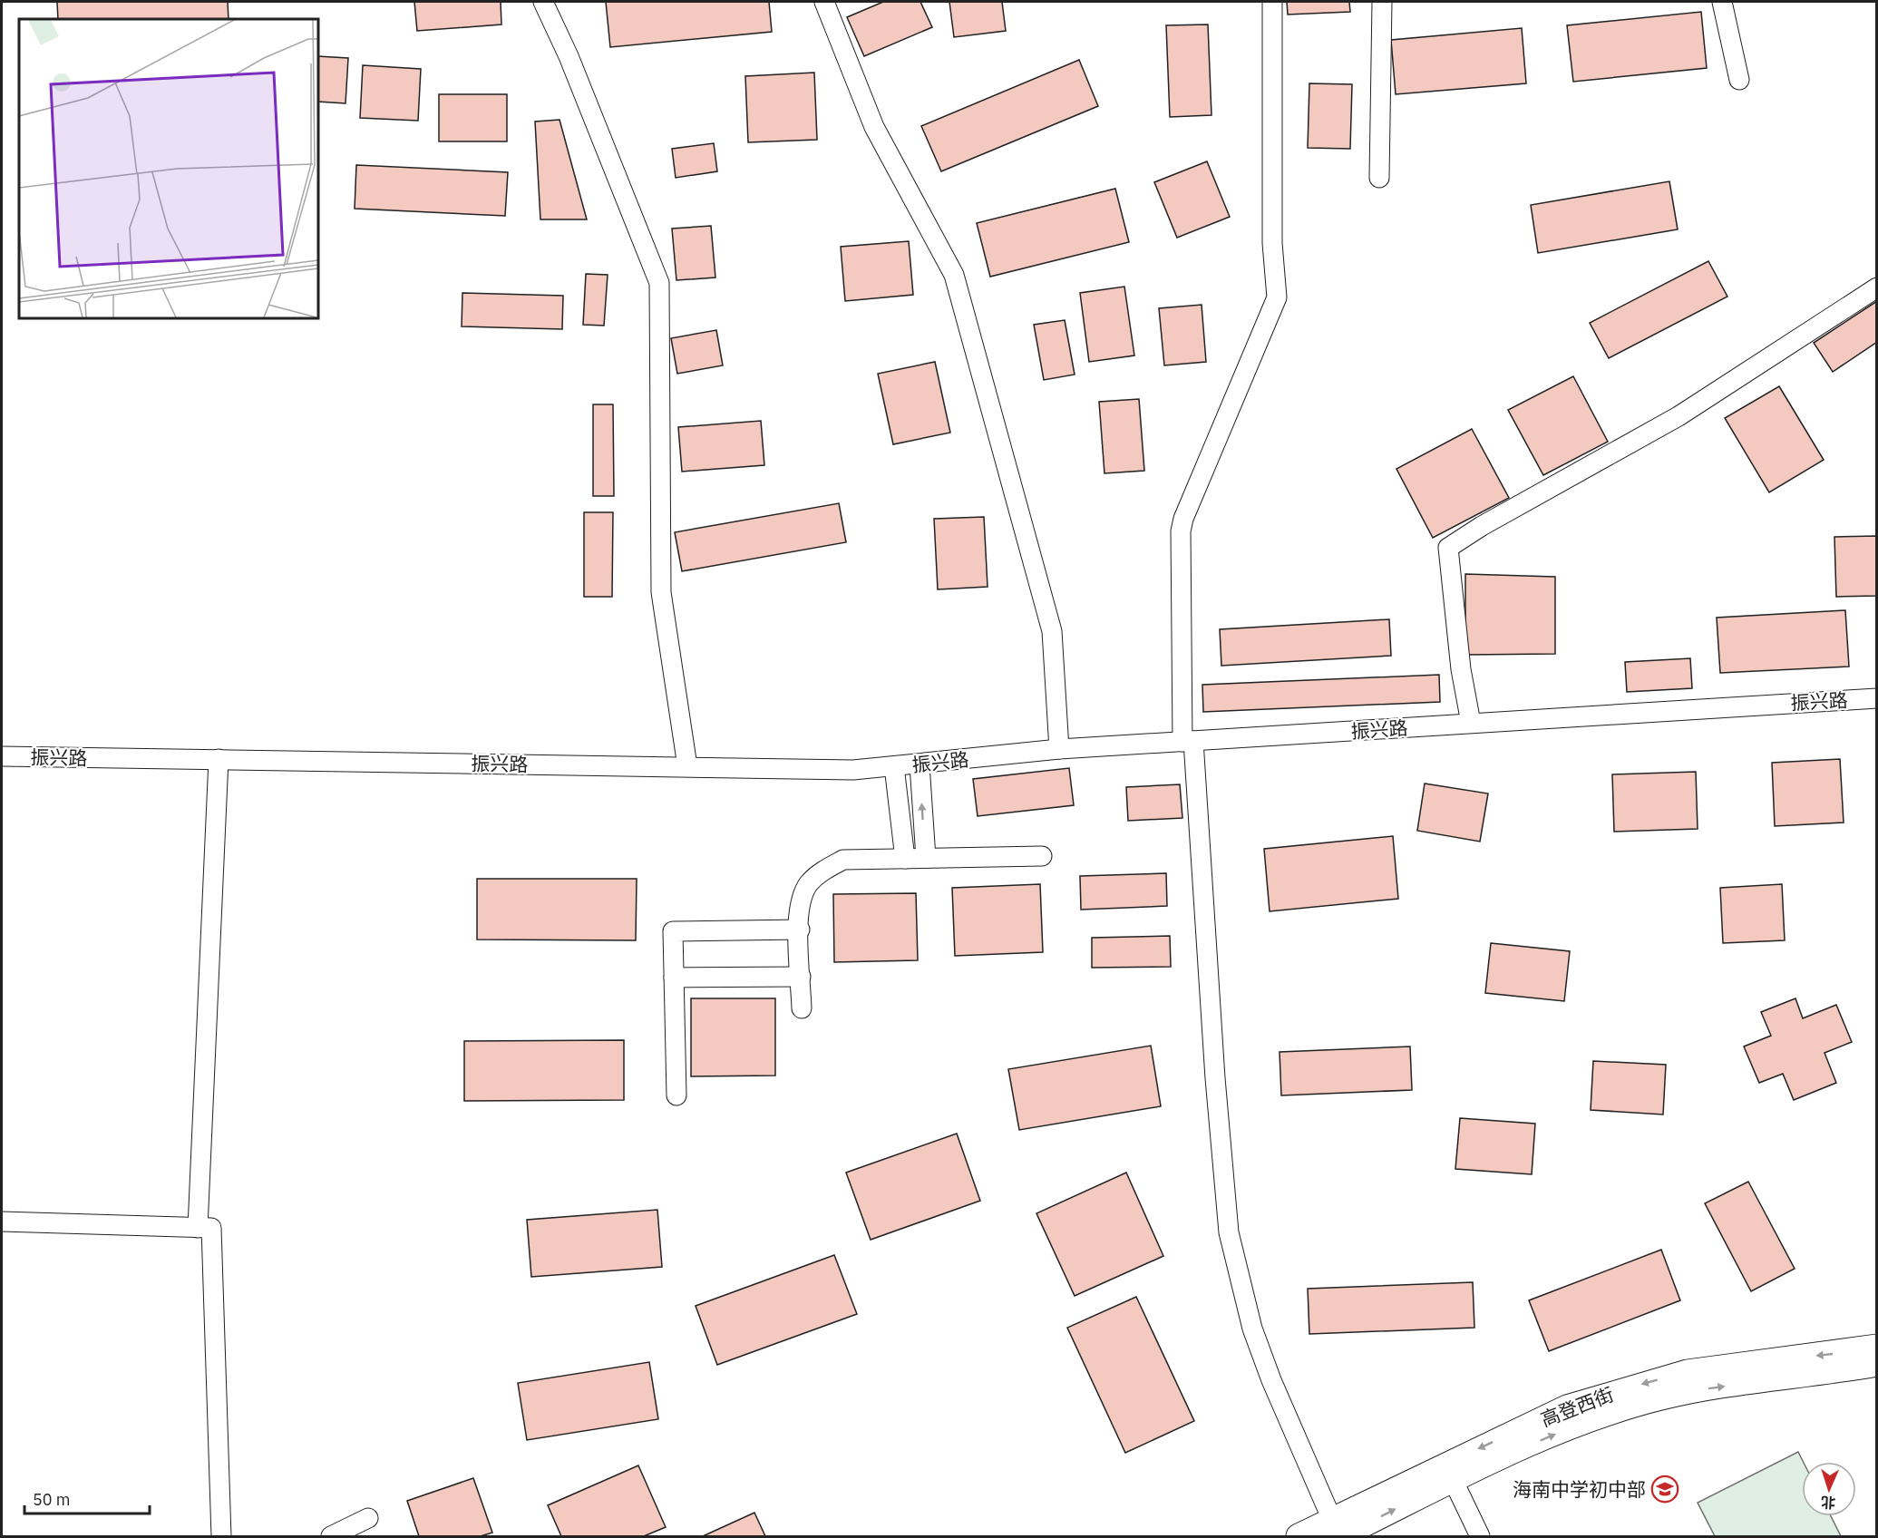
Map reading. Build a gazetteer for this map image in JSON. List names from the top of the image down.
{
  "streets": {
    "main road": ["高登西街"],
    "street": ["振兴路"]
  },
  "places": {
    "school or university": ["海南中学初中部"]
  },
  "scale_bar": "50 m",
  "north": "bottom"
}
